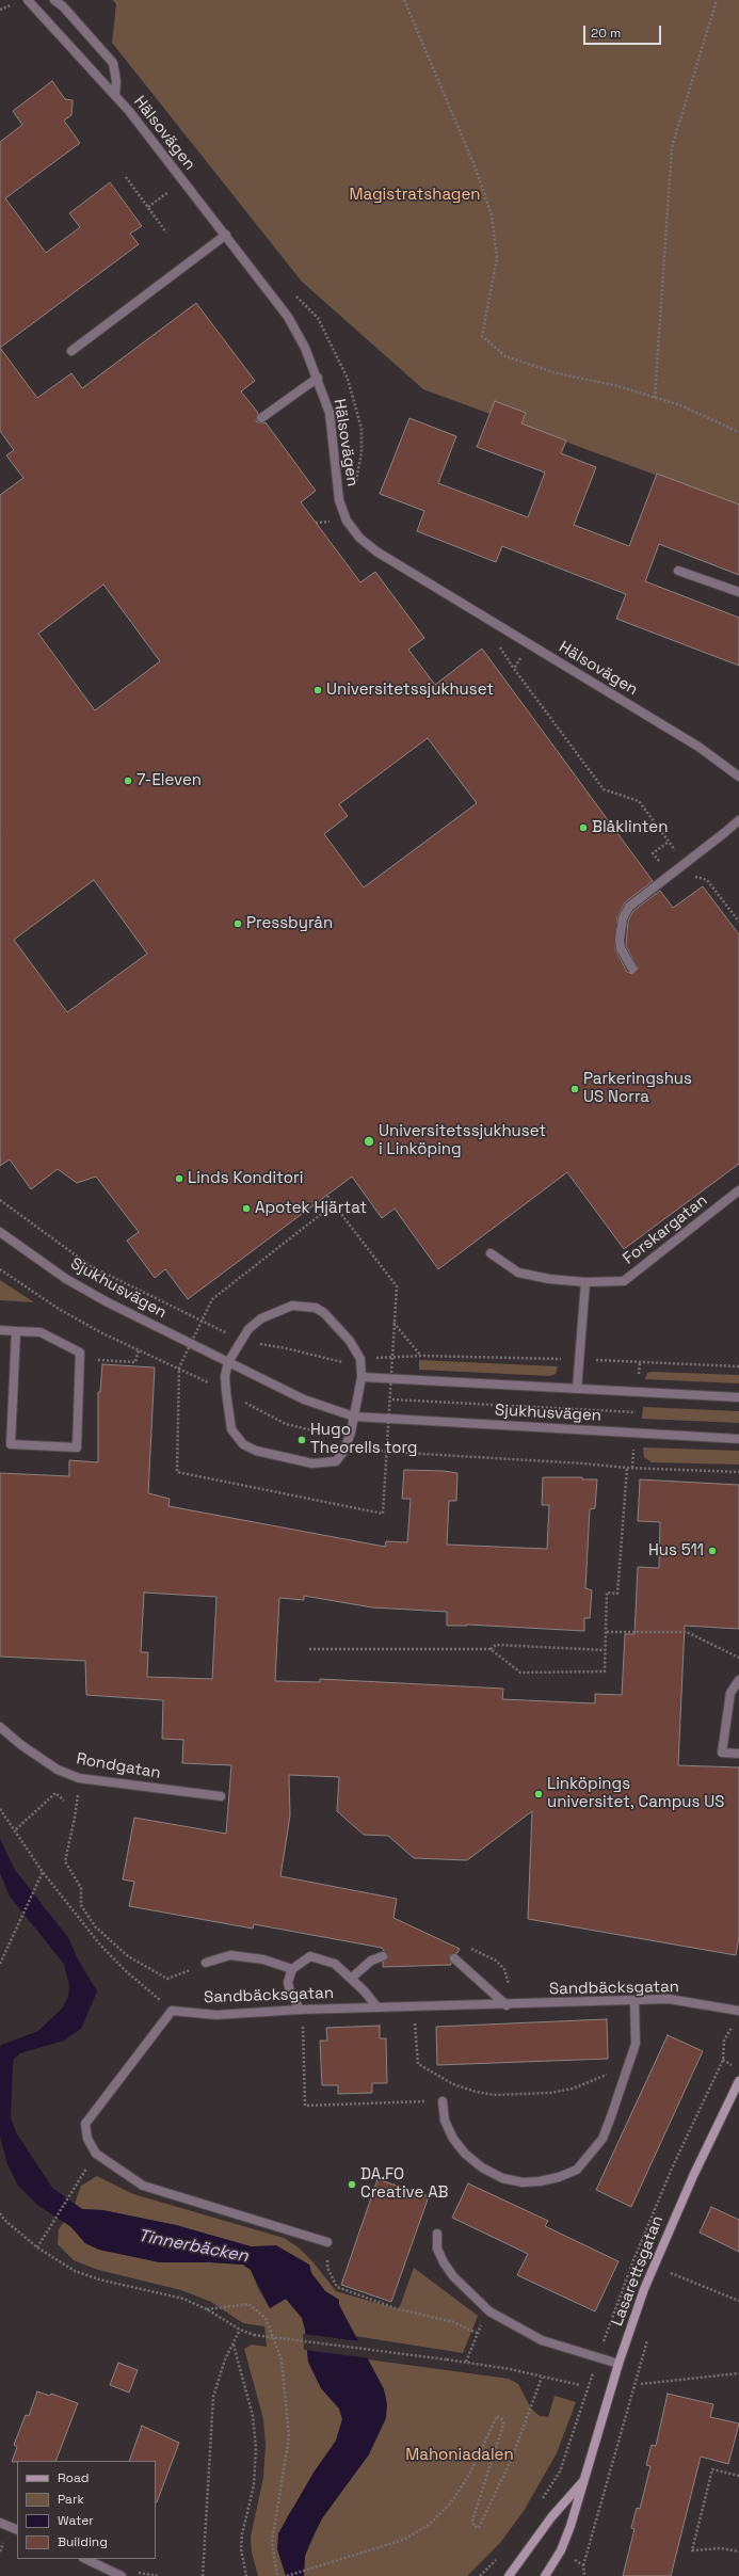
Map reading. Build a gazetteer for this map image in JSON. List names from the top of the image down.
{
  "streets": {
    "main road": ["Lasarettsgatan"],
    "street": [
      "Hälsovägen",
      "Forskargatan",
      "Sjukhusvägen",
      "Rondgatan",
      "Sandbäcksgatan"
    ]
  },
  "water": ["Tinnerbäcken"],
  "parks": ["Magistratshagen", "Mahoniadalen"],
  "places": [
    "Universitetssjukhuset",
    "7-Eleven",
    "Blåklinten",
    "Pressbyrån",
    "Parkeringshus US Norra",
    "Universitetssjukhuset i Linköping",
    "Linds Konditori",
    "Apotek Hjärtat",
    "Hugo Theorells torg",
    "Hus 511",
    "Linköpings universitet, Campus US",
    "DA.FO Creative AB"
  ],
  "legend": [
    "Road",
    "Park",
    "Water",
    "Building"
  ],
  "scale_bar": "20 m"
}
